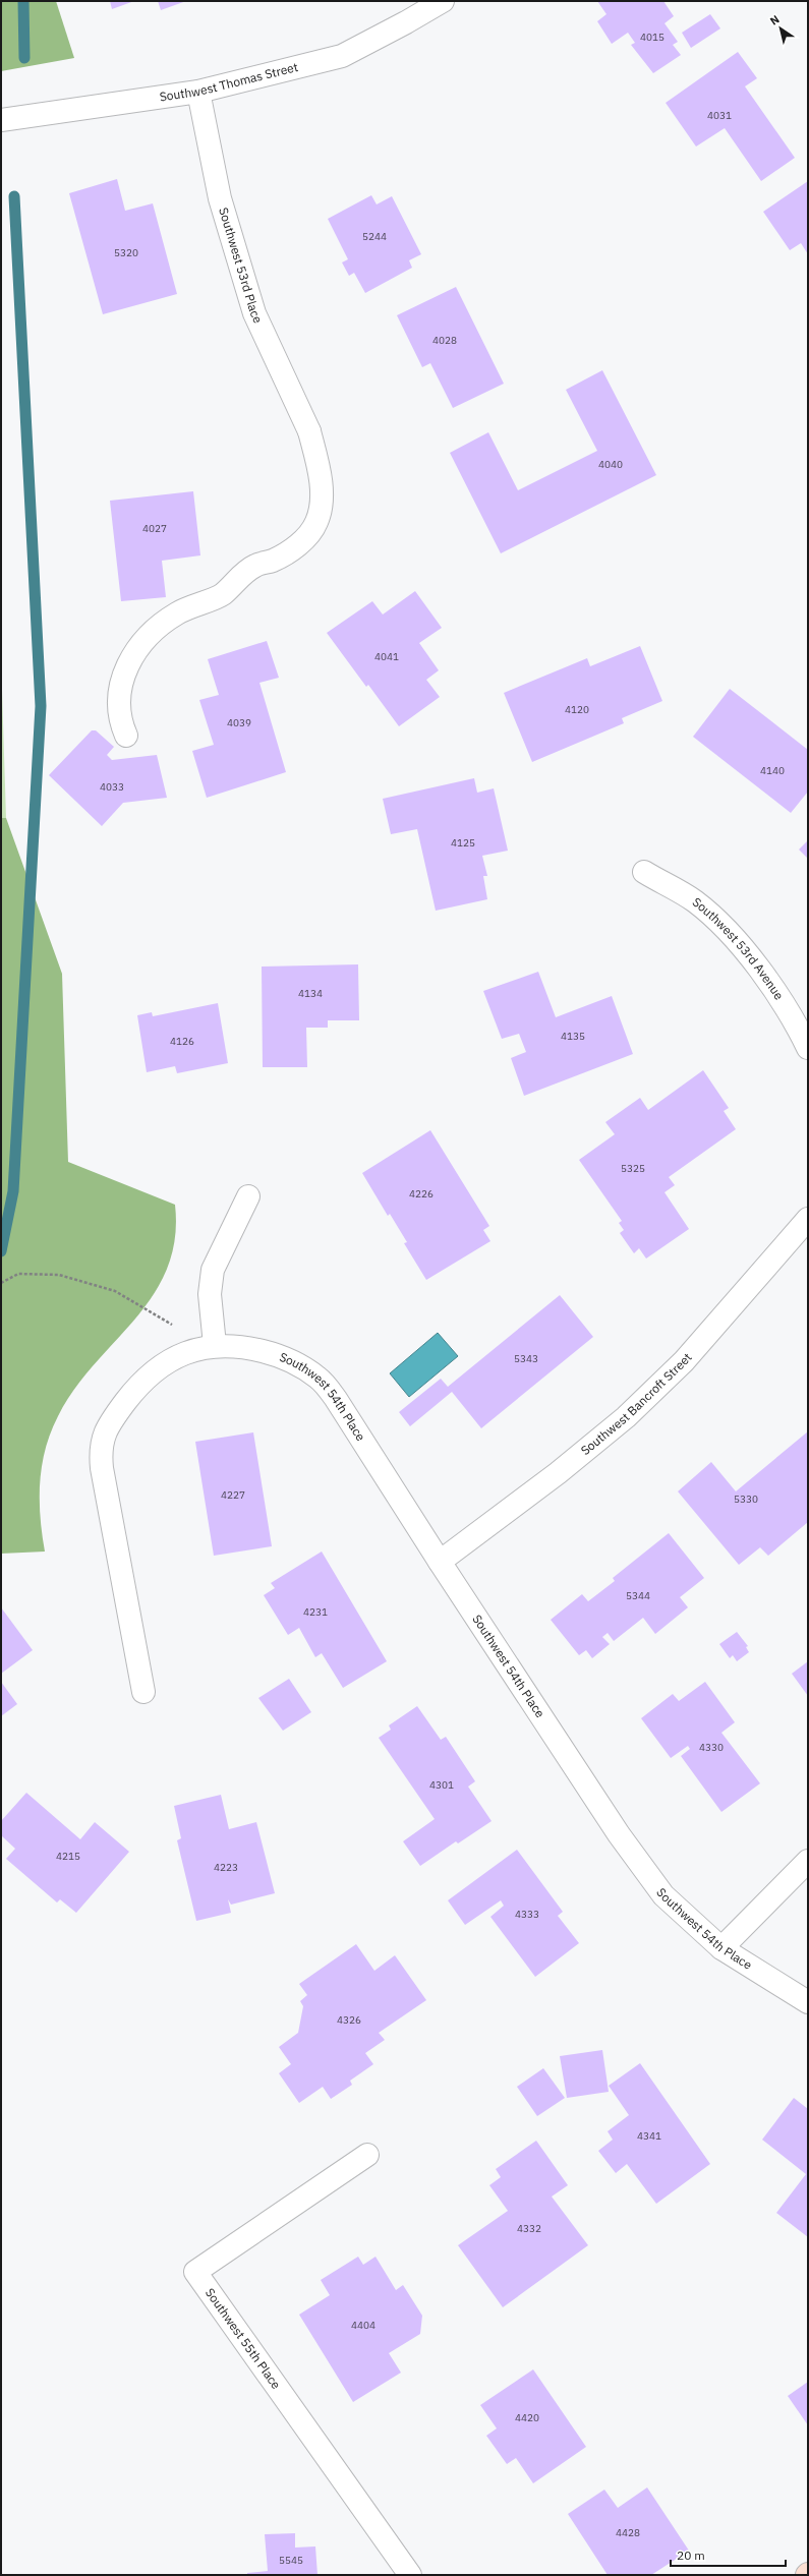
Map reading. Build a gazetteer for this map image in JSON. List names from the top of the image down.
{
  "streets": {
    "street": [
      "Southwest Thomas Street",
      "Southwest 53rd Place",
      "Southwest 53rd Avenue",
      "Southwest 54th Place",
      "Southwest Bancroft Street",
      "Southwest 55th Place"
    ]
  },
  "crossings": [
    ["Southwest Thomas Street", "Southwest 53rd Place"],
    ["Southwest 54th Place", "Southwest Bancroft Street"]
  ],
  "house_numbers": [
    "4015",
    "4031",
    "5244",
    "5320",
    "4028",
    "4040",
    "4027",
    "4041",
    "4120",
    "4039",
    "4140",
    "4033",
    "4125",
    "4134",
    "4135",
    "4126",
    "5325",
    "4226",
    "5343",
    "4227",
    "5330",
    "5344",
    "4231",
    "4330",
    "4301",
    "4215",
    "4223",
    "4333",
    "4326",
    "4341",
    "4332",
    "4404",
    "4420",
    "4428",
    "5545"
  ],
  "scale_bar": "20 m",
  "north": "top left"
}
